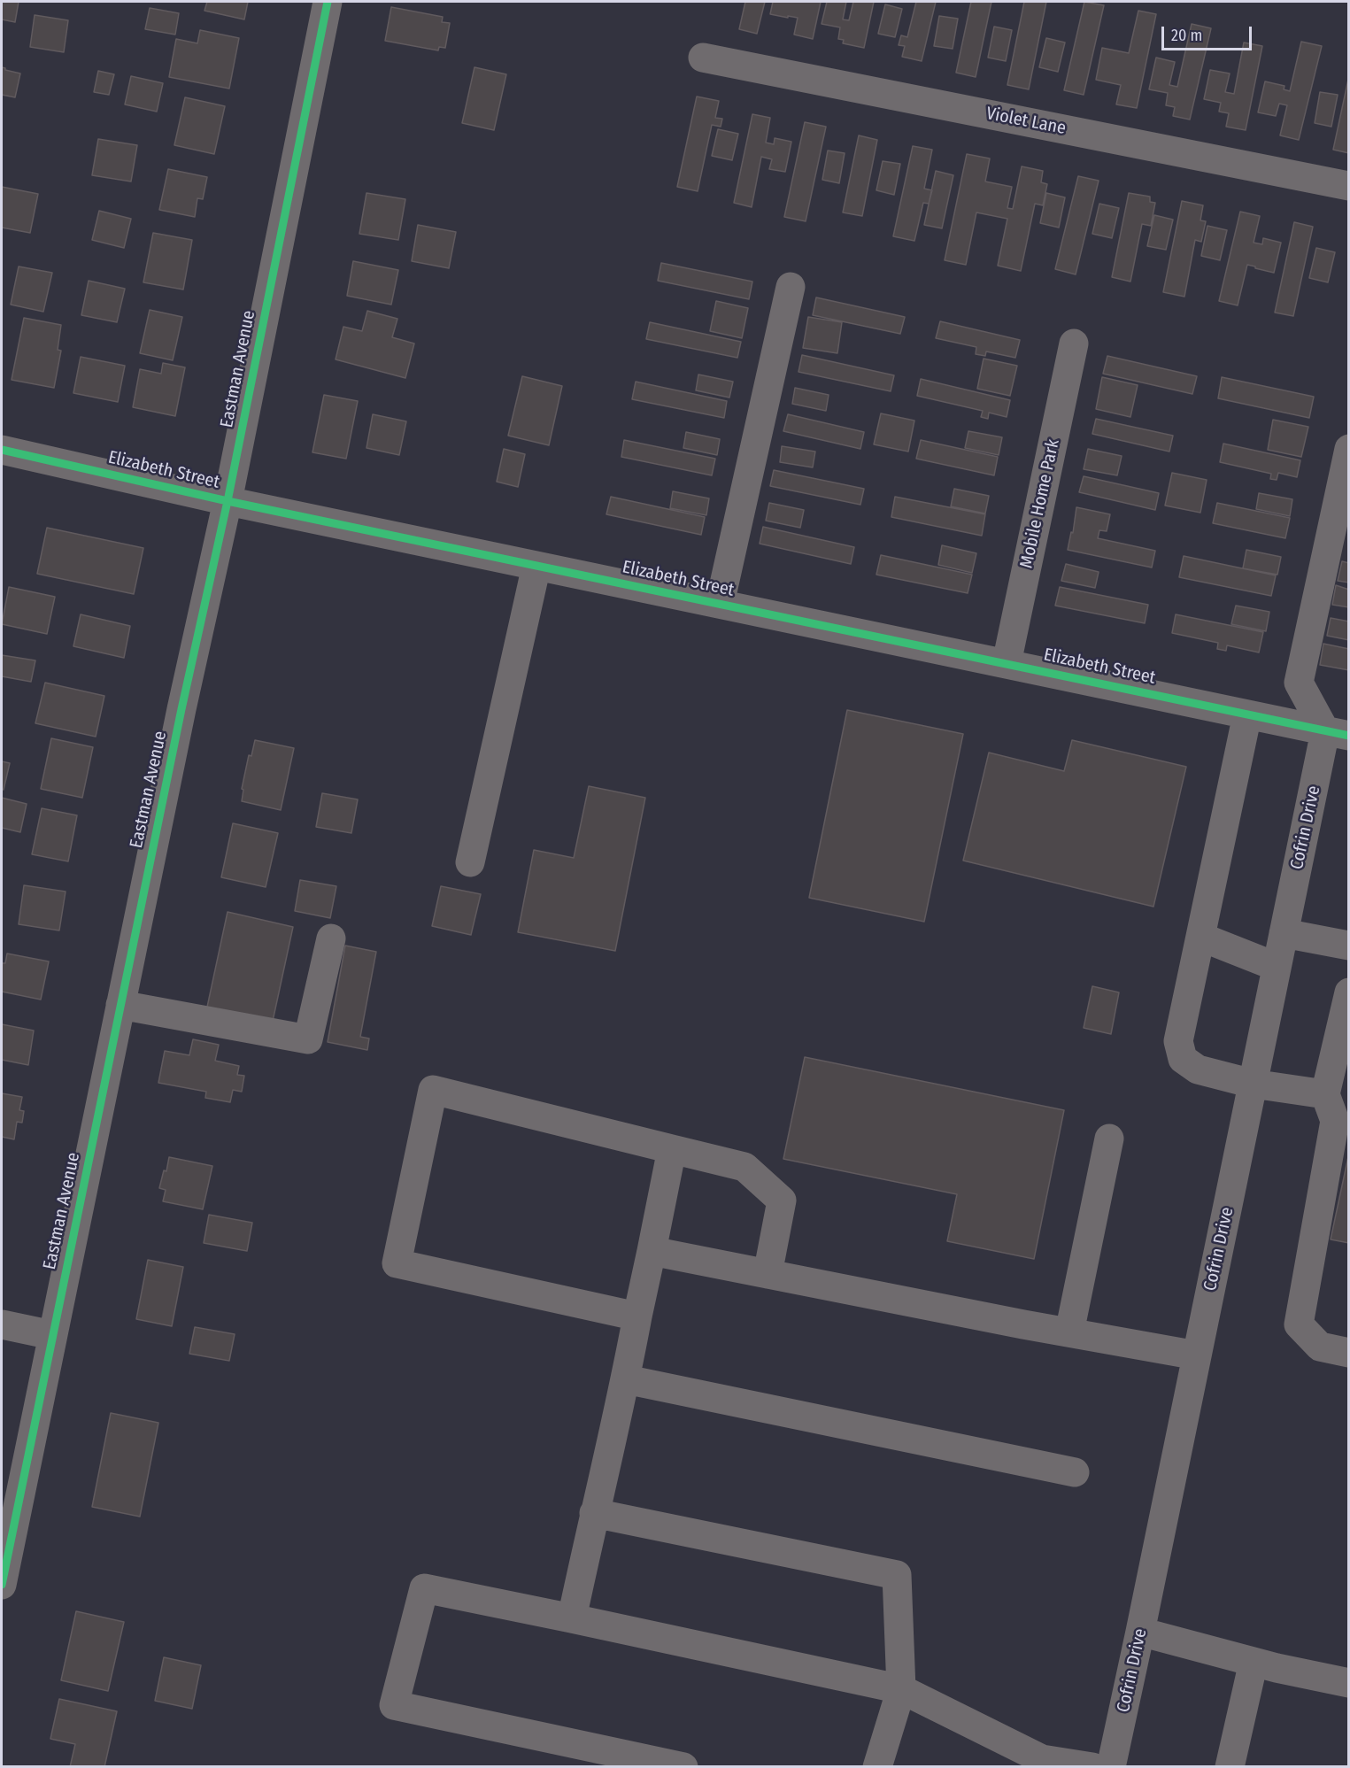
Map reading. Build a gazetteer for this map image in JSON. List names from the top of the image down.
{
  "streets": {
    "street": [
      "Violet Lane",
      "Eastman Avenue",
      "Elizabeth Street",
      "Mobile Home Park",
      "Cofrin Drive"
    ]
  },
  "crossings": [
    ["Eastman Avenue", "Elizabeth Street"],
    ["Elizabeth Street", "Mobile Home Park"],
    ["Elizabeth Street", "Cofrin Drive"]
  ],
  "scale_bar": "20 m"
}
